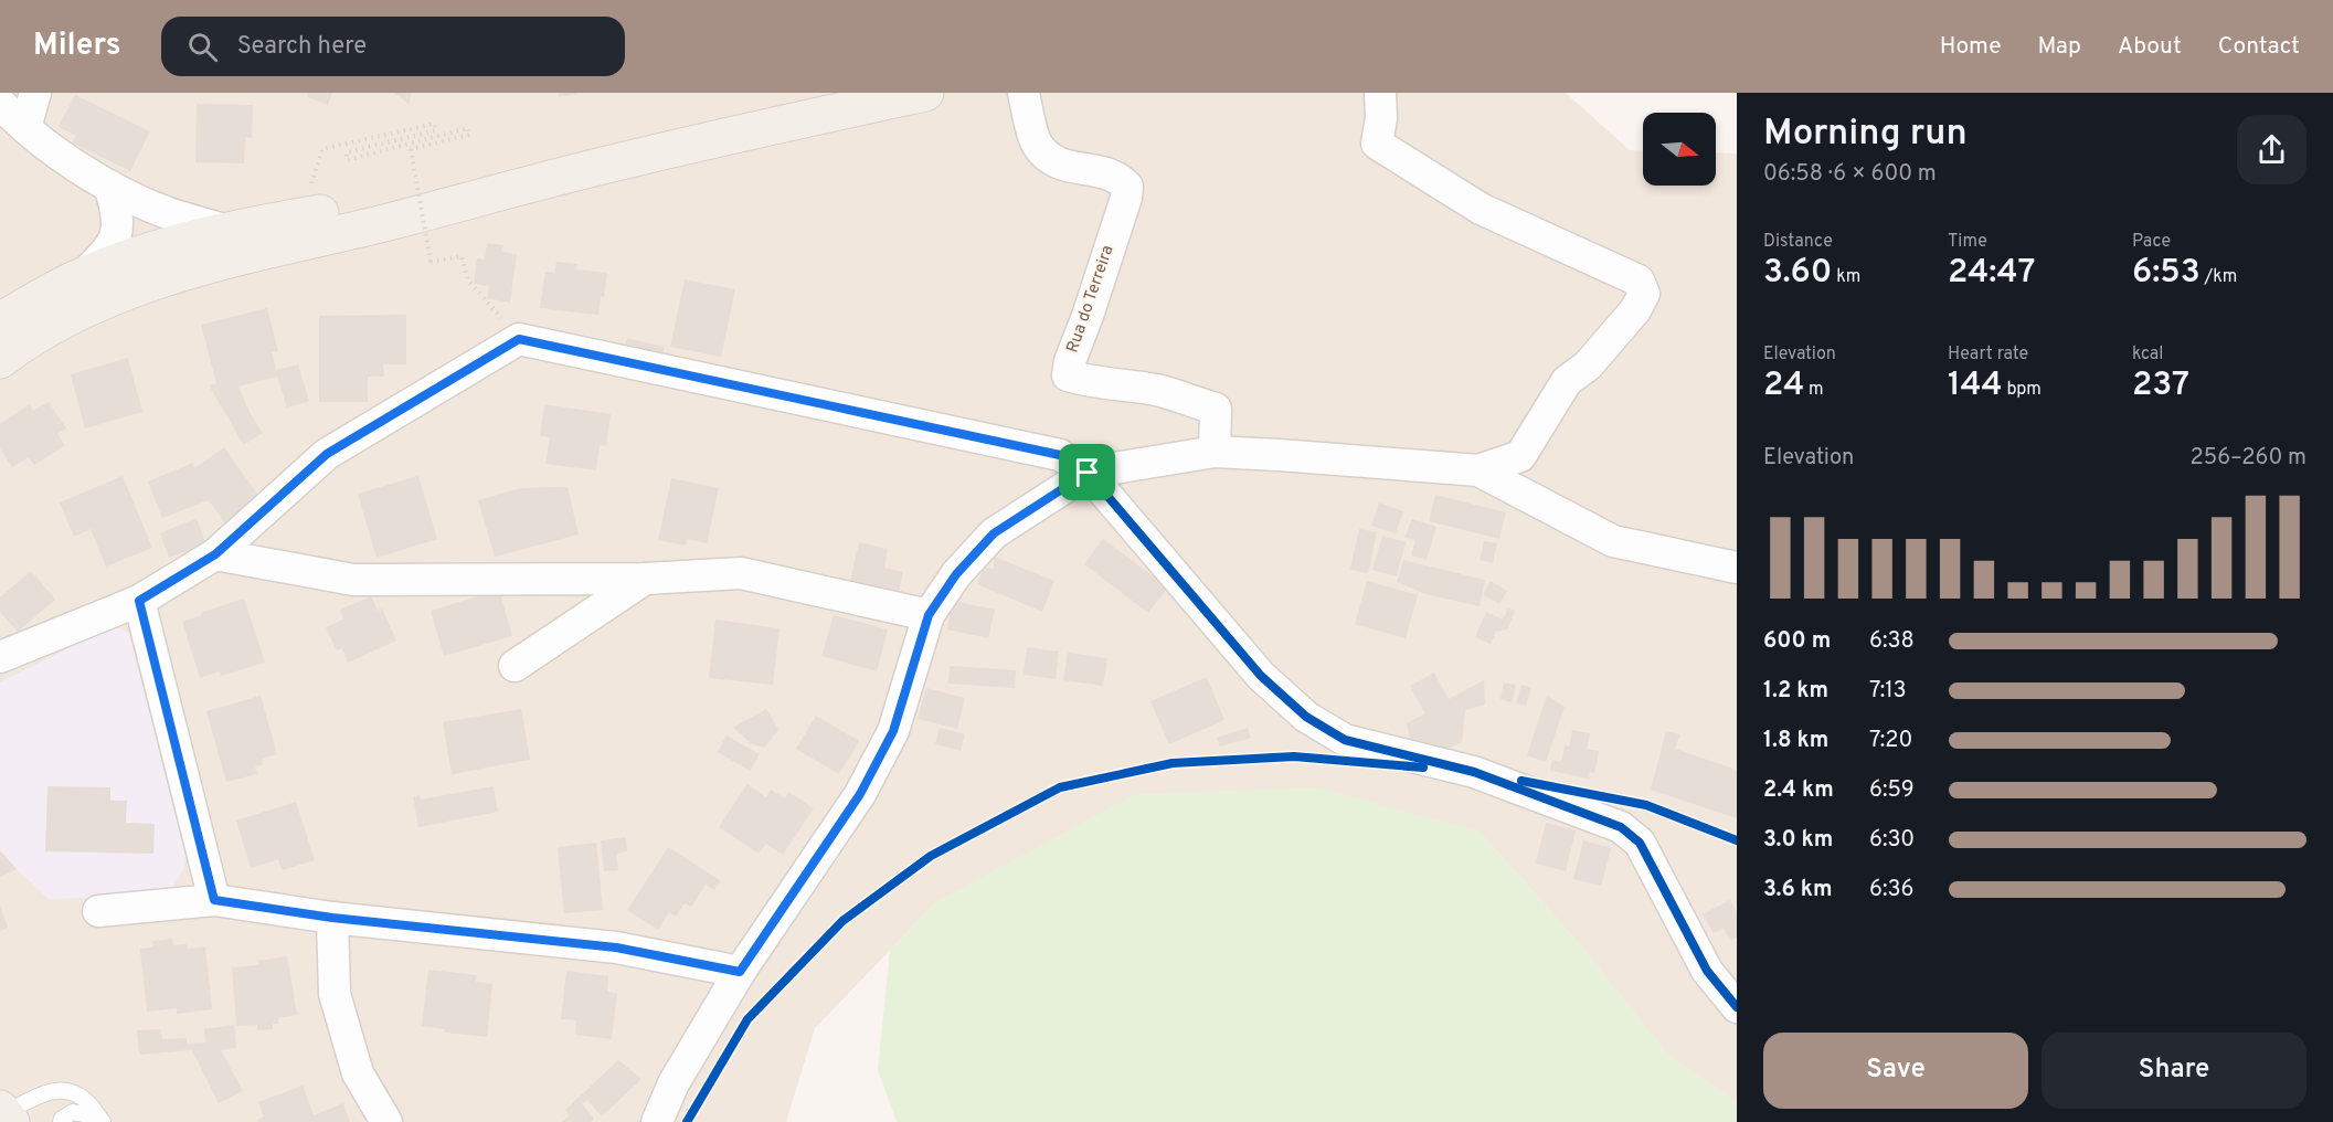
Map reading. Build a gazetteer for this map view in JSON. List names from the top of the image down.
{
  "streets": {
    "street": ["Rua do Terreira"]
  },
  "north": "right",
  "page": {
    "header": "Milers",
    "search": "Search here",
    "nav": [
      "Home",
      "Map",
      "About",
      "Contact"
    ],
    "heading": ["Morning run", "06:58 · 6 × 600 m"],
    "stats": [
      ["Distance", "3.60 km"],
      ["Time", "24:47"],
      ["Pace", "6:53 /km"],
      ["Elevation", "24 m"],
      ["Heart rate", "144 bpm"],
      ["kcal", "237"]
    ],
    "chart": ["Elevation", "256–260 m"],
    "list": [
      {
        "name": "600 m",
        "note": "6:38"
      },
      {
        "name": "1.2 km",
        "note": "7:13"
      },
      {
        "name": "1.8 km",
        "note": "7:20"
      },
      {
        "name": "2.4 km",
        "note": "6:59"
      },
      {
        "name": "3.0 km",
        "note": "6:30"
      },
      {
        "name": "3.6 km",
        "note": "6:36"
      }
    ],
    "buttons": ["Save", "Share"]
  }
}
